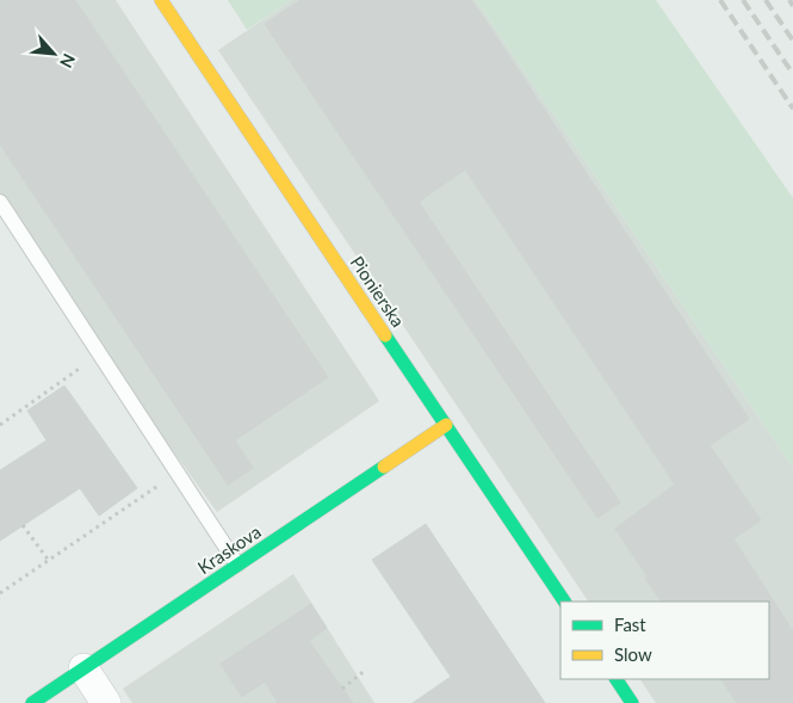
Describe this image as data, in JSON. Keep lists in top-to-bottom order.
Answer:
{
  "streets": {
    "street": ["Pionierska", "Kraskova"]
  },
  "crossings": [
    ["Pionierska", "Kraskova"]
  ],
  "legend": ["Fast", "Slow"],
  "north": "bottom right"
}
